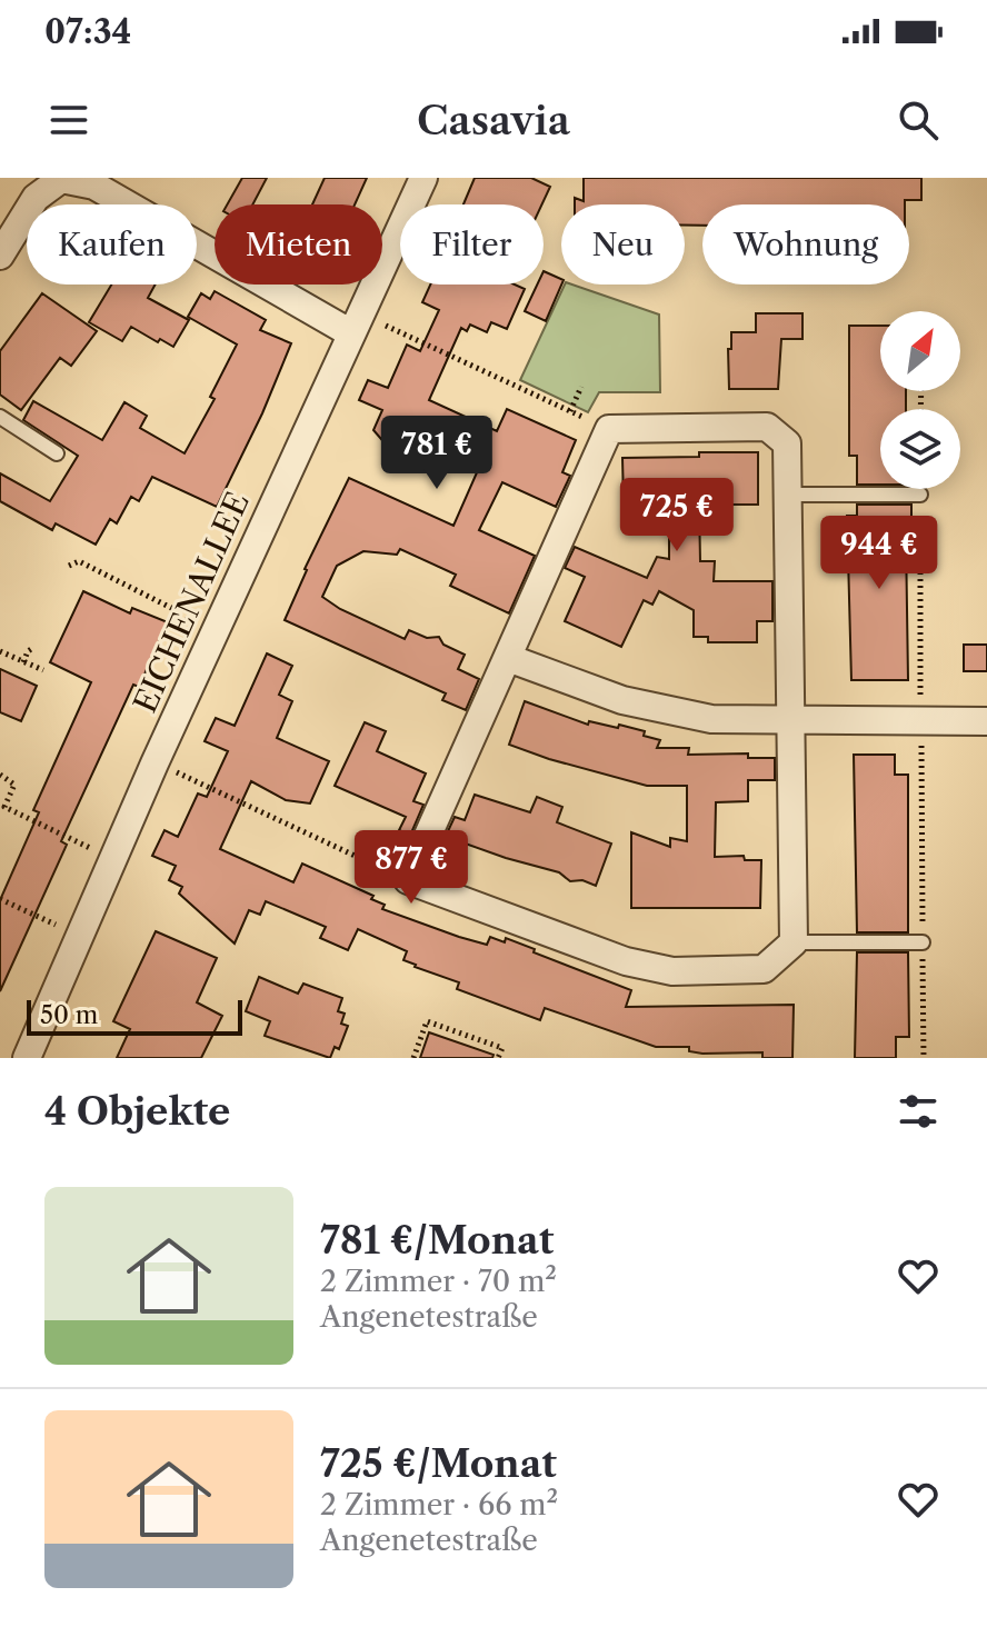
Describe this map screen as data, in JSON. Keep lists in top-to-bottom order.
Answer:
{
  "streets": {
    "street": ["EICHENALLEE"]
  },
  "scale_bar": "50 m",
  "north": "top right",
  "page": {
    "status": "07:34",
    "header": "Casavia",
    "chip": [
      "Kaufen",
      "Mieten",
      "Filter",
      "Neu",
      "Wohnung"
    ],
    "price": [
      "781 €",
      "725 €",
      "944 €",
      "877 €"
    ],
    "scale": "50 m",
    "heading": "4 Objekte",
    "list": [
      {
        "name": "781 €/Monat",
        "note": "2 Zimmer · 70 m² · Angenetestraße"
      },
      {
        "name": "725 €/Monat",
        "note": "2 Zimmer · 66 m² · Angenetestraße"
      }
    ]
  }
}
